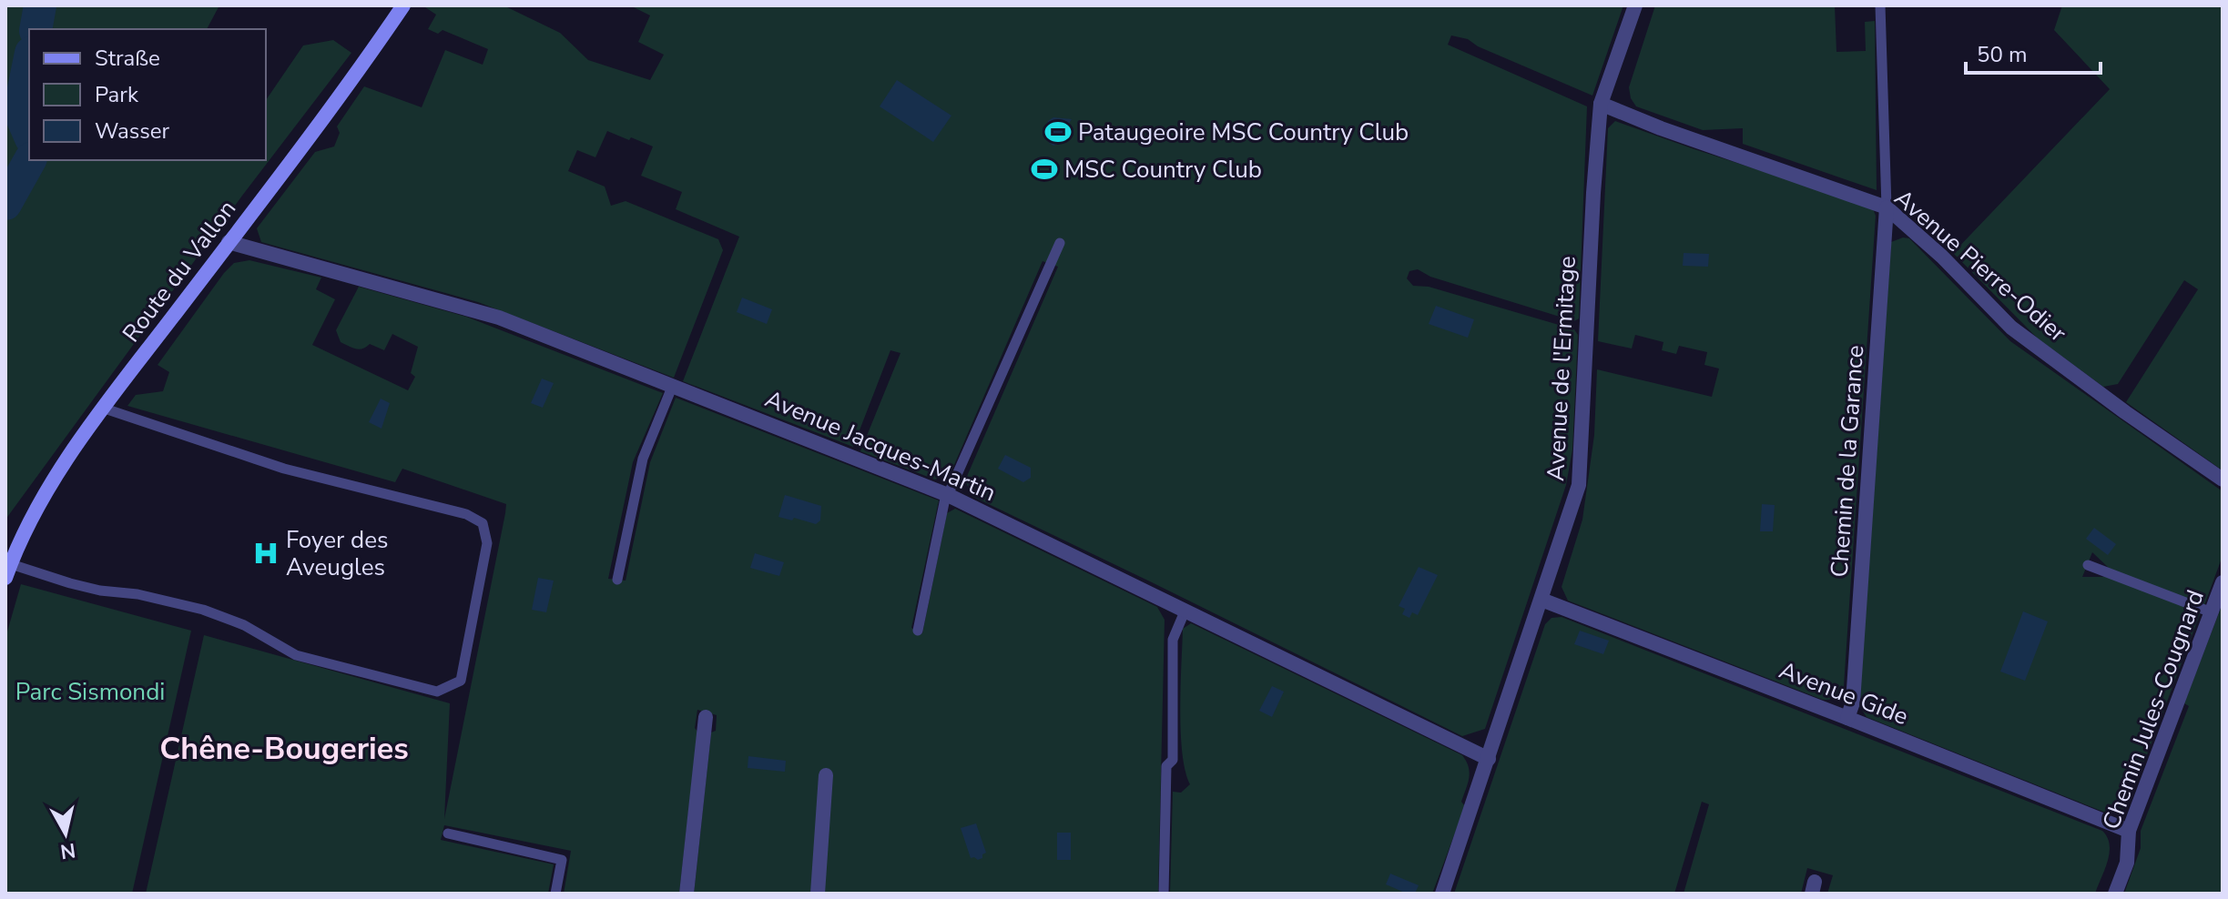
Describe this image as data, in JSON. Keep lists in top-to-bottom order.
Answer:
{
  "streets": {
    "main road": ["Route du Vallon"],
    "street": [
      "Avenue Pierre-Odier",
      "Avenue de l'Ermitage",
      "Avenue Jacques-Martin",
      "Chemin de la Garance",
      "Avenue Gide",
      "Chemin Jules-Cougnard"
    ]
  },
  "crossings": [
    ["Avenue Pierre-Odier", "Avenue de l'Ermitage"],
    ["Avenue Pierre-Odier", "Chemin de la Garance"],
    ["Route du Vallon", "Avenue Jacques-Martin"],
    ["Avenue de l'Ermitage", "Avenue Jacques-Martin"],
    ["Avenue de l'Ermitage", "Avenue Gide"],
    ["Chemin de la Garance", "Avenue Gide"],
    ["Avenue Gide", "Chemin Jules-Cougnard"]
  ],
  "districts": ["Chêne-Bougeries"],
  "parks": ["Parc Sismondi"],
  "places": {
    "sports": ["Pataugeoire MSC Country Club", "MSC Country Club"],
    "hospital": ["Foyer des Aveugles"]
  },
  "legend": ["Straße", "Park", "Wasser"],
  "scale_bar": "50 m",
  "north": "bottom"
}
